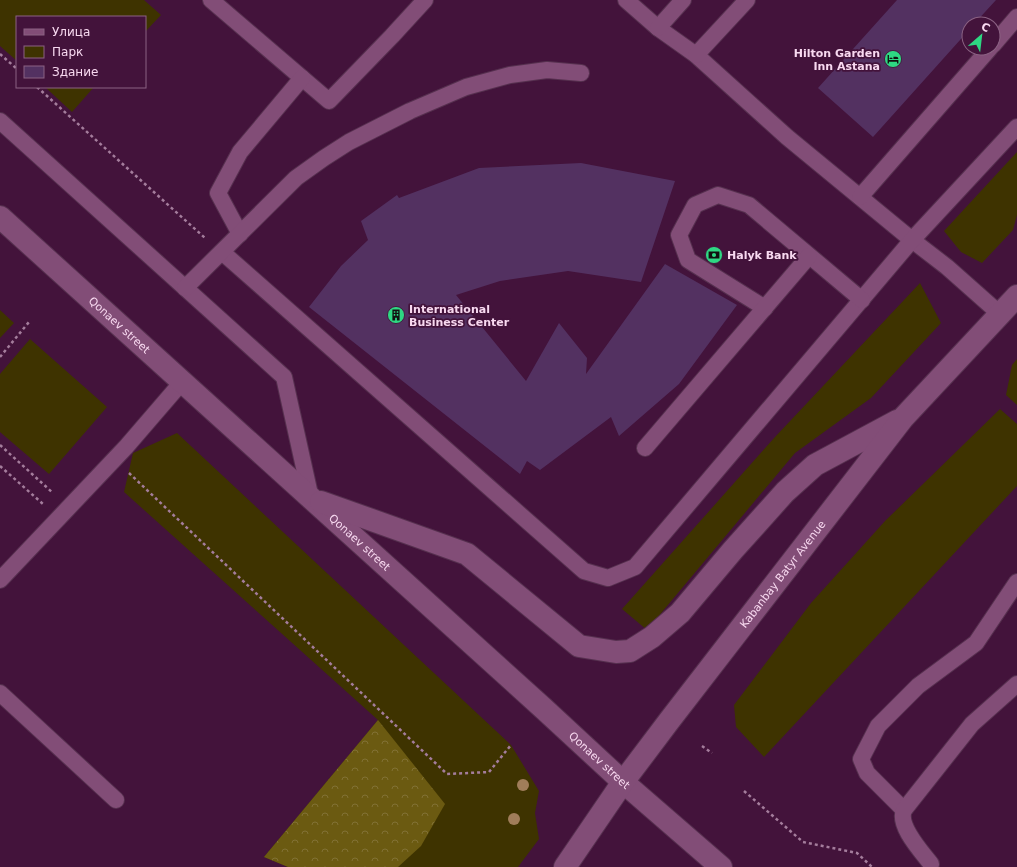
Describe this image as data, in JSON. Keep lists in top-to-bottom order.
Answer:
{
  "streets": {
    "main road": ["Qonaev street", "Kabanbay Batyr Avenue"]
  },
  "crossings": [
    ["Qonaev street", "Kabanbay Batyr Avenue"]
  ],
  "places": {
    "hotel": ["Hilton Garden Inn Astana"],
    "bank": ["Halyk Bank"],
    "building": ["International Business Center"]
  },
  "legend": ["Улица", "Парк", "Здание"],
  "north": "top right"
}
